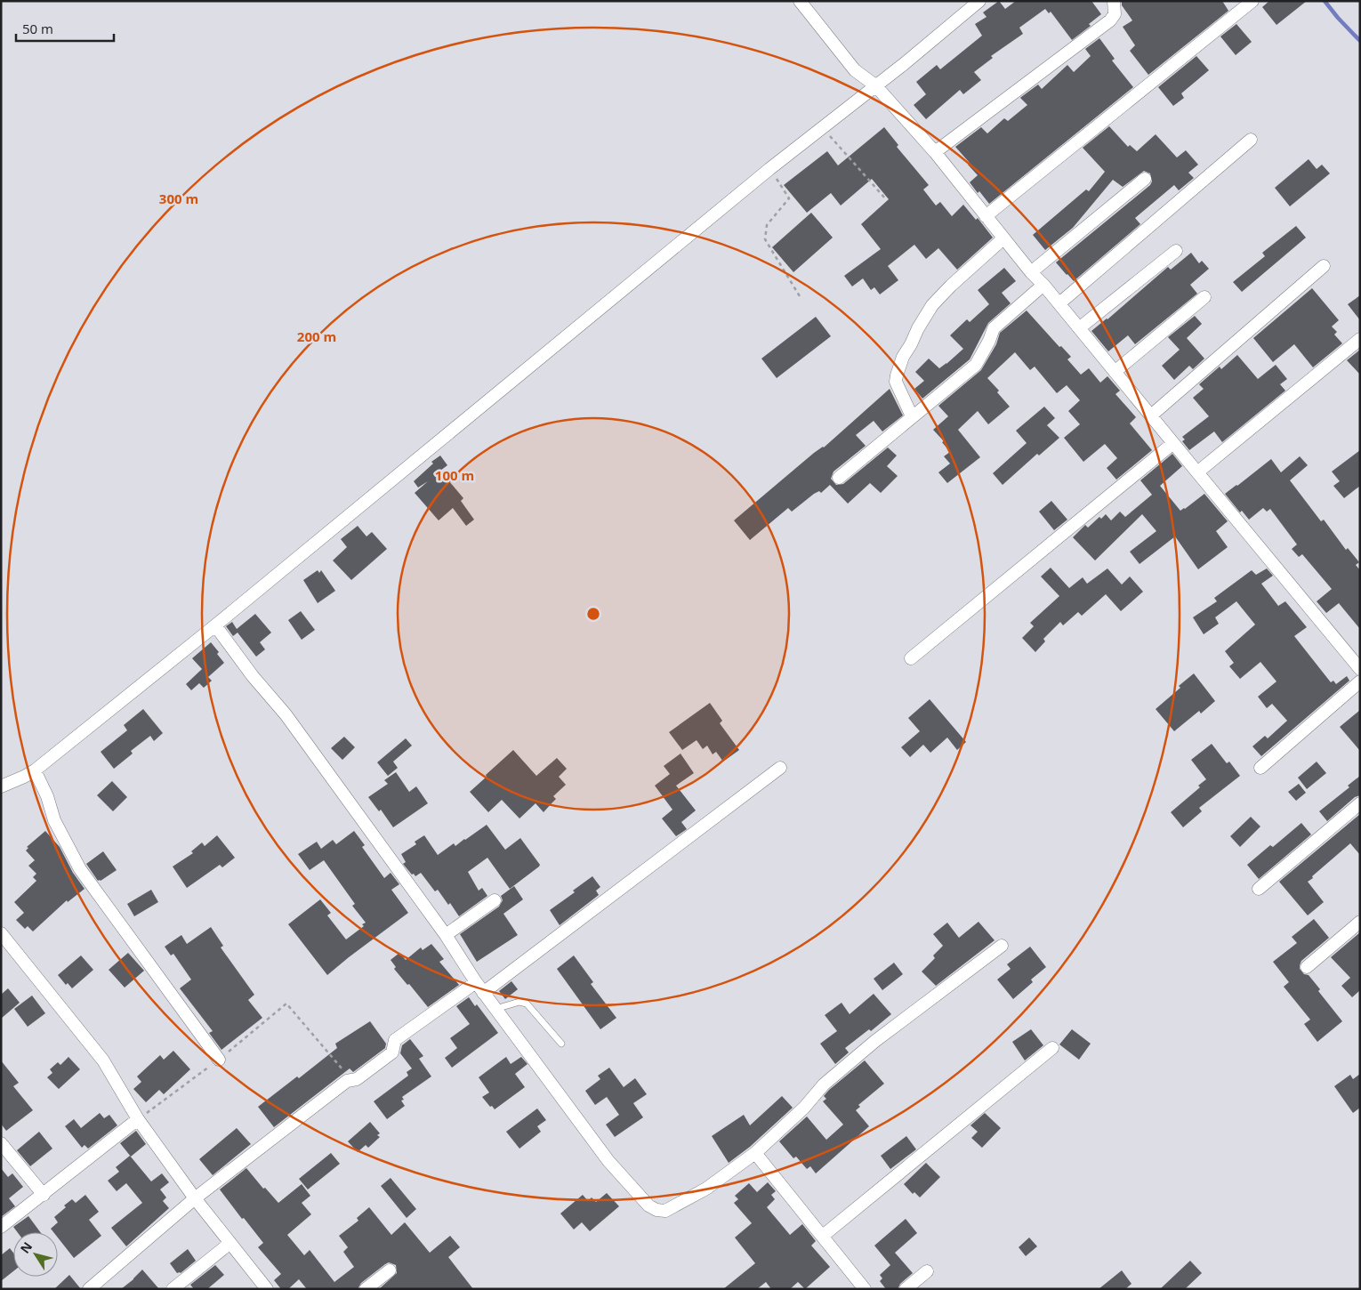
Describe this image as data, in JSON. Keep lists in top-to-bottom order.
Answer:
{
  "scale_bar": "50 m",
  "north": "top left",
  "rings": ["300 m", "200 m", "100 m"]
}
